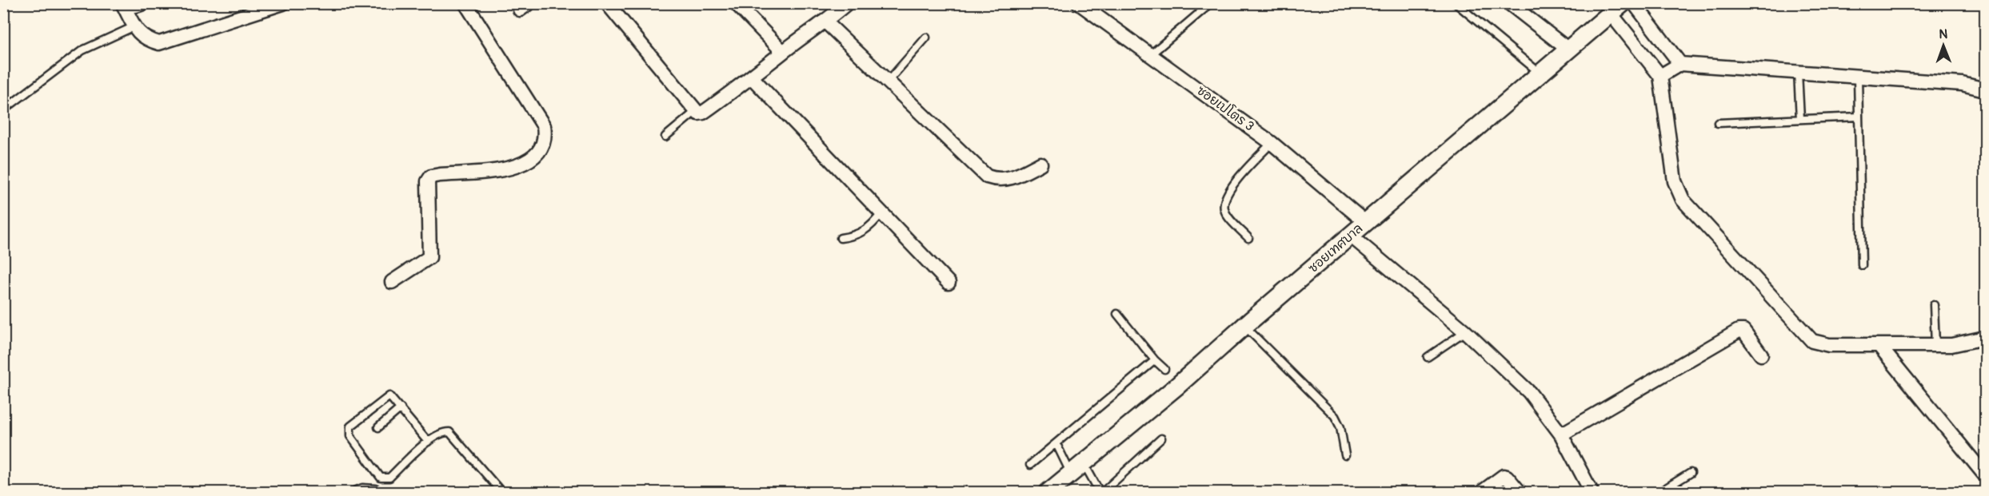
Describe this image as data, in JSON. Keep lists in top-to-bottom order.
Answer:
{
  "streets": {
    "street": ["ซอยเปโตร 3", "ซอยเทศบาล"]
  },
  "crossings": [
    ["ซอยเปโตร 3", "ซอยเทศบาล"]
  ],
  "north": "top"
}
